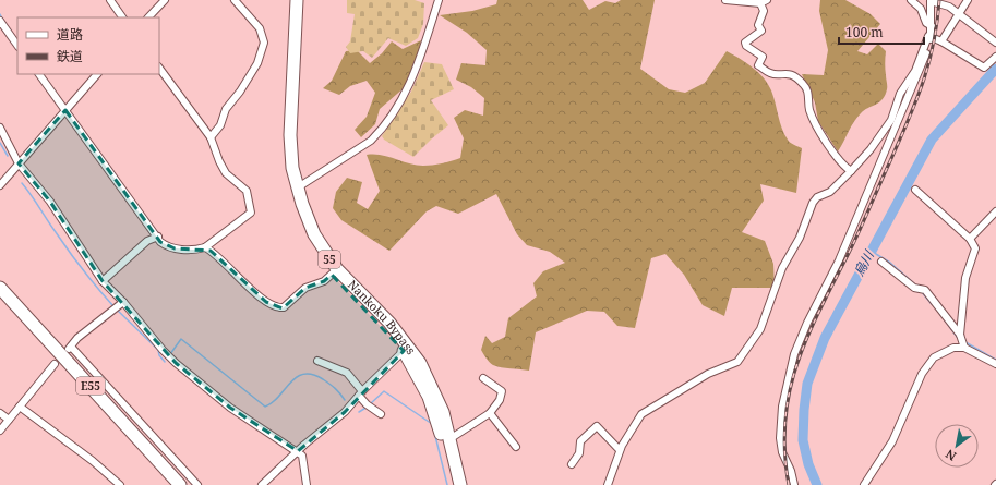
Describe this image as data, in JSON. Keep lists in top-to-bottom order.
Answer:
{
  "streets": {
    "highway": ["55", "Nankoku Bypass", "E55"]
  },
  "water": ["烏川"],
  "legend": ["道路", "鉄道"],
  "scale_bar": "100 m",
  "north": "bottom left"
}
